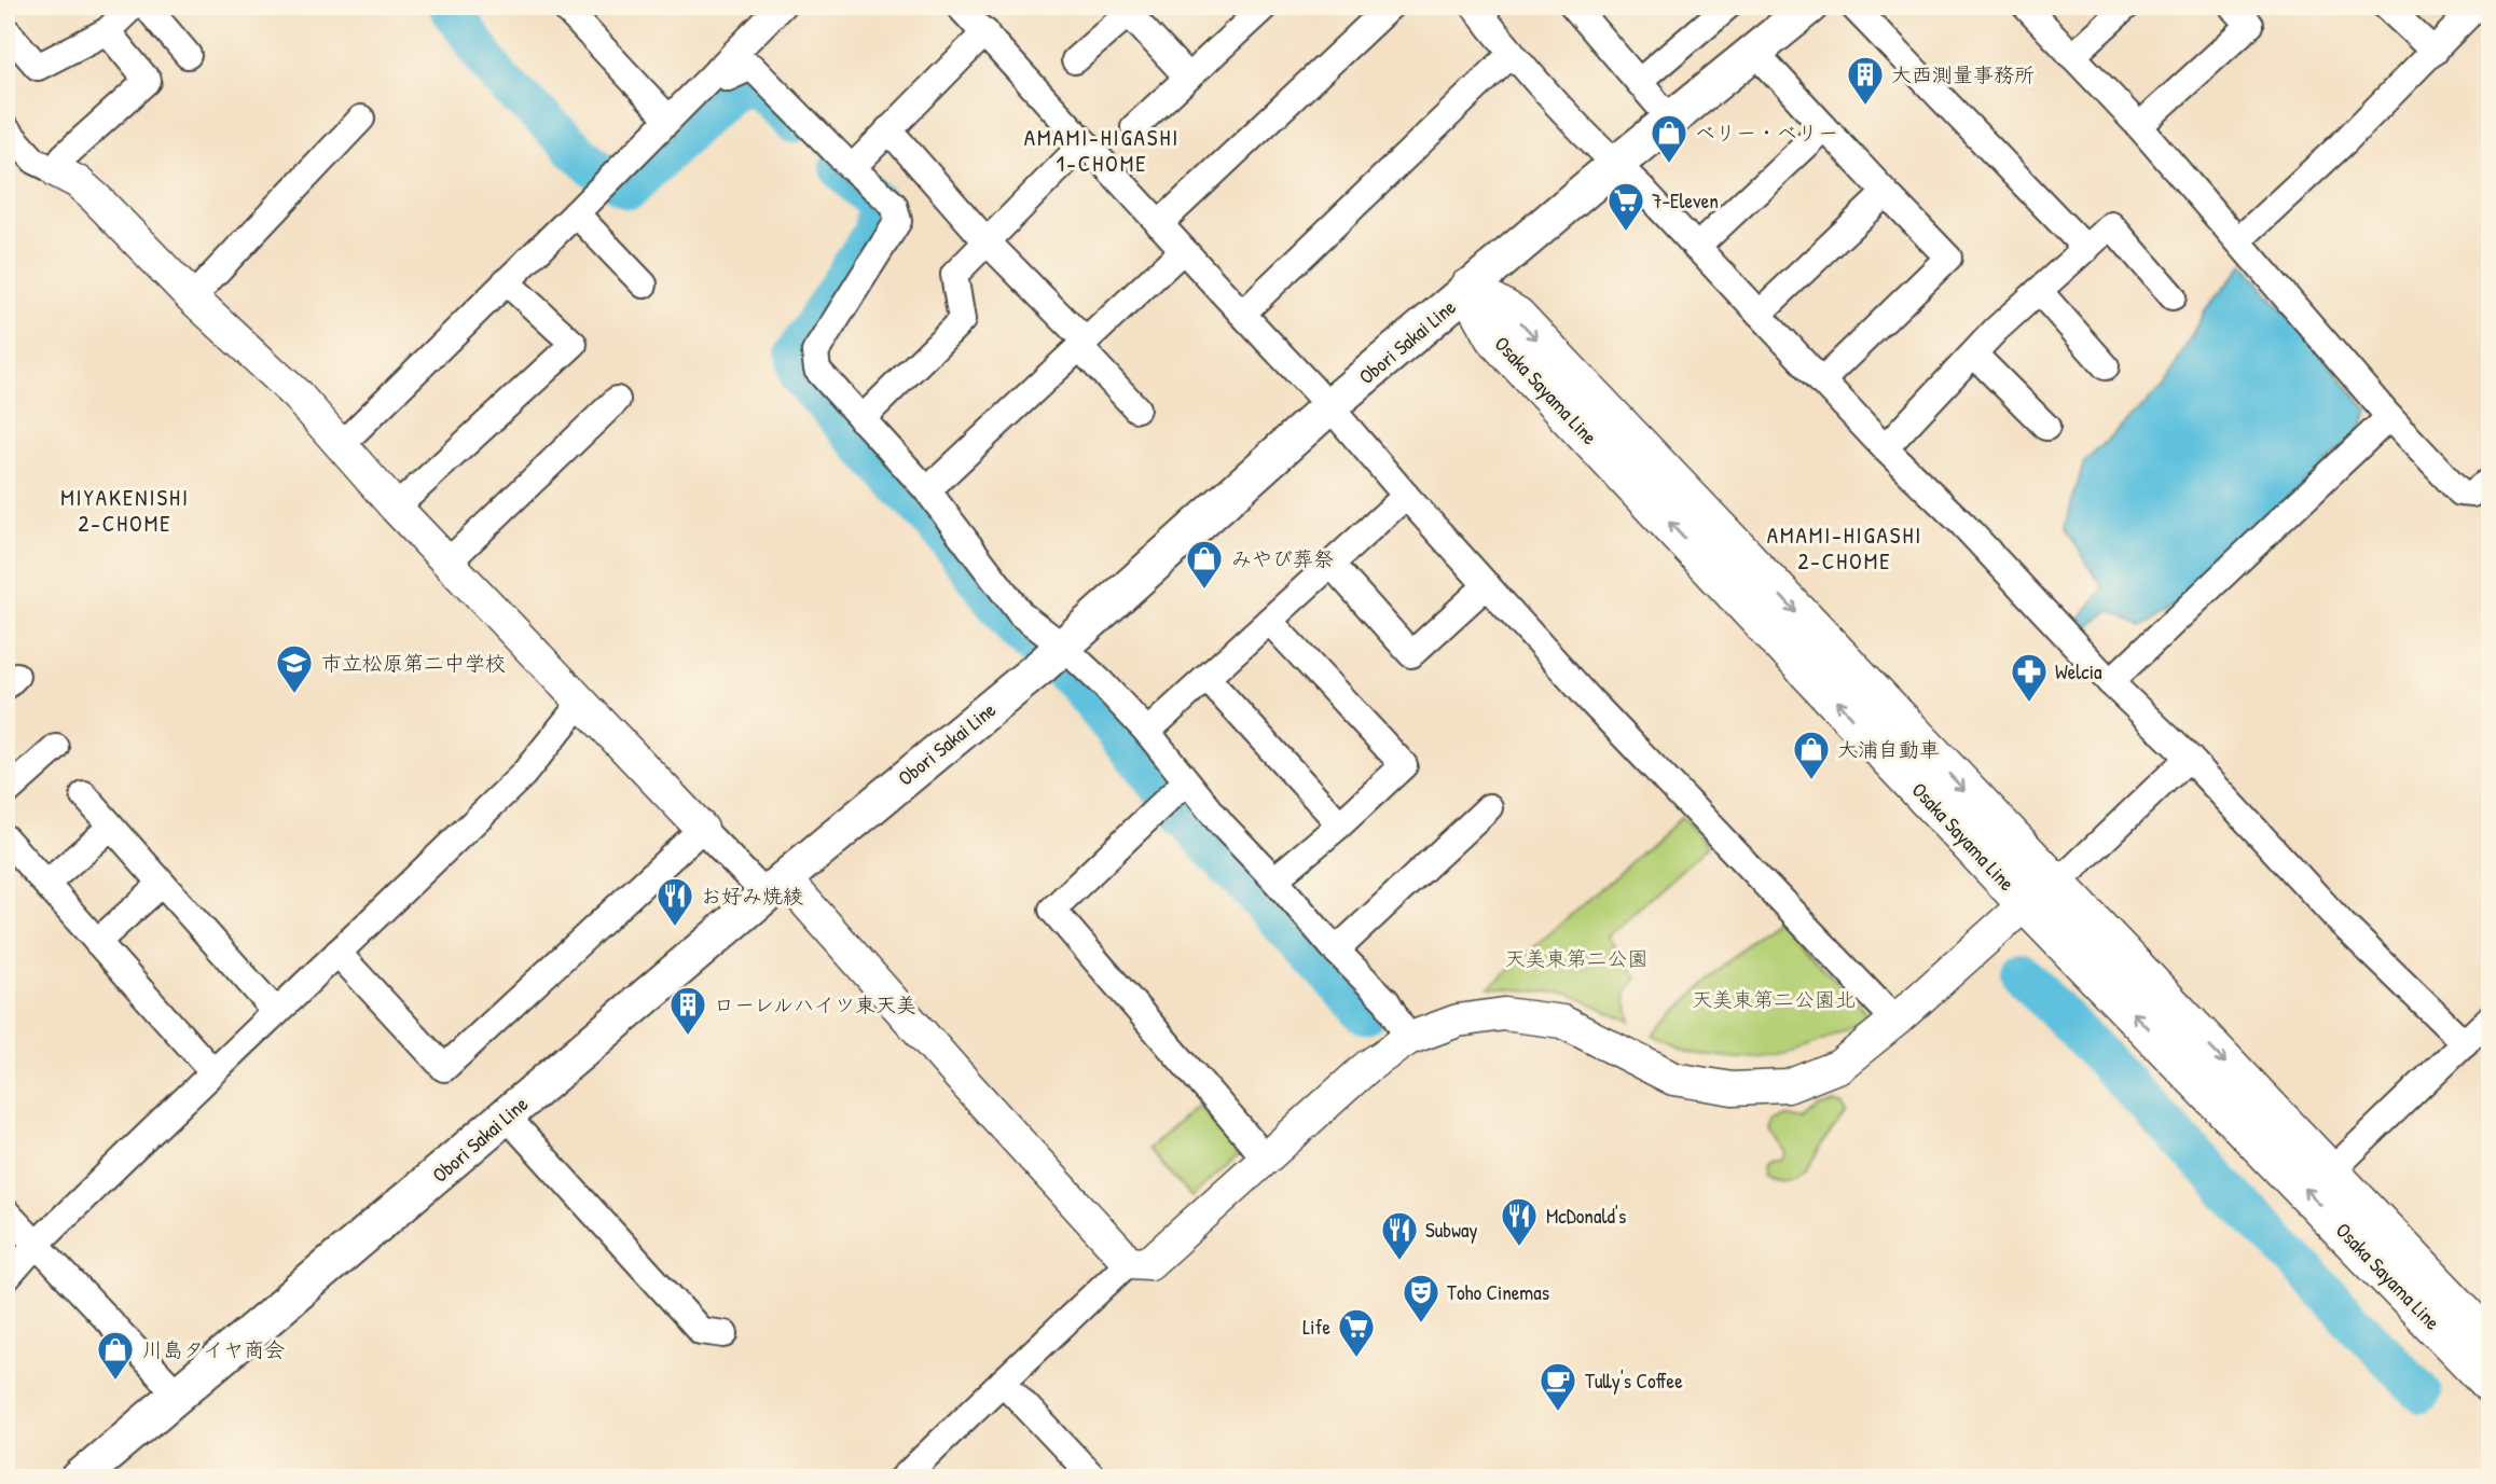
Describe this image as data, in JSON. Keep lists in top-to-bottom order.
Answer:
{
  "streets": {
    "main road": ["Obori Sakai Line", "Osaka Sayama Line"]
  },
  "crossings": [
    ["Obori Sakai Line", "Osaka Sayama Line"]
  ],
  "districts": ["AMAMI-HIGASHI 1-CHOME", "MIYAKENISHI 2-CHOME", "AMAMI-HIGASHI 2-CHOME"],
  "parks": ["天美東第二公園", "天美東第二公園北"],
  "places": {
    "building": ["大西測量事務所", "ローレルハイツ東天美"],
    "shop": [
      "ベリー・ベリー",
      "みやび葬祭",
      "大浦自動車",
      "川島タイヤ商会"
    ],
    "supermarket": ["7-Eleven", "Life"],
    "school or university": ["市立松原第二中学校"],
    "pharmacy": ["Welcia"],
    "restaurant": ["お好み焼綾", "McDonald's", "Subway"],
    "theatre": ["Toho Cinemas"],
    "cafe": ["Tully's Coffee"]
  }
}
